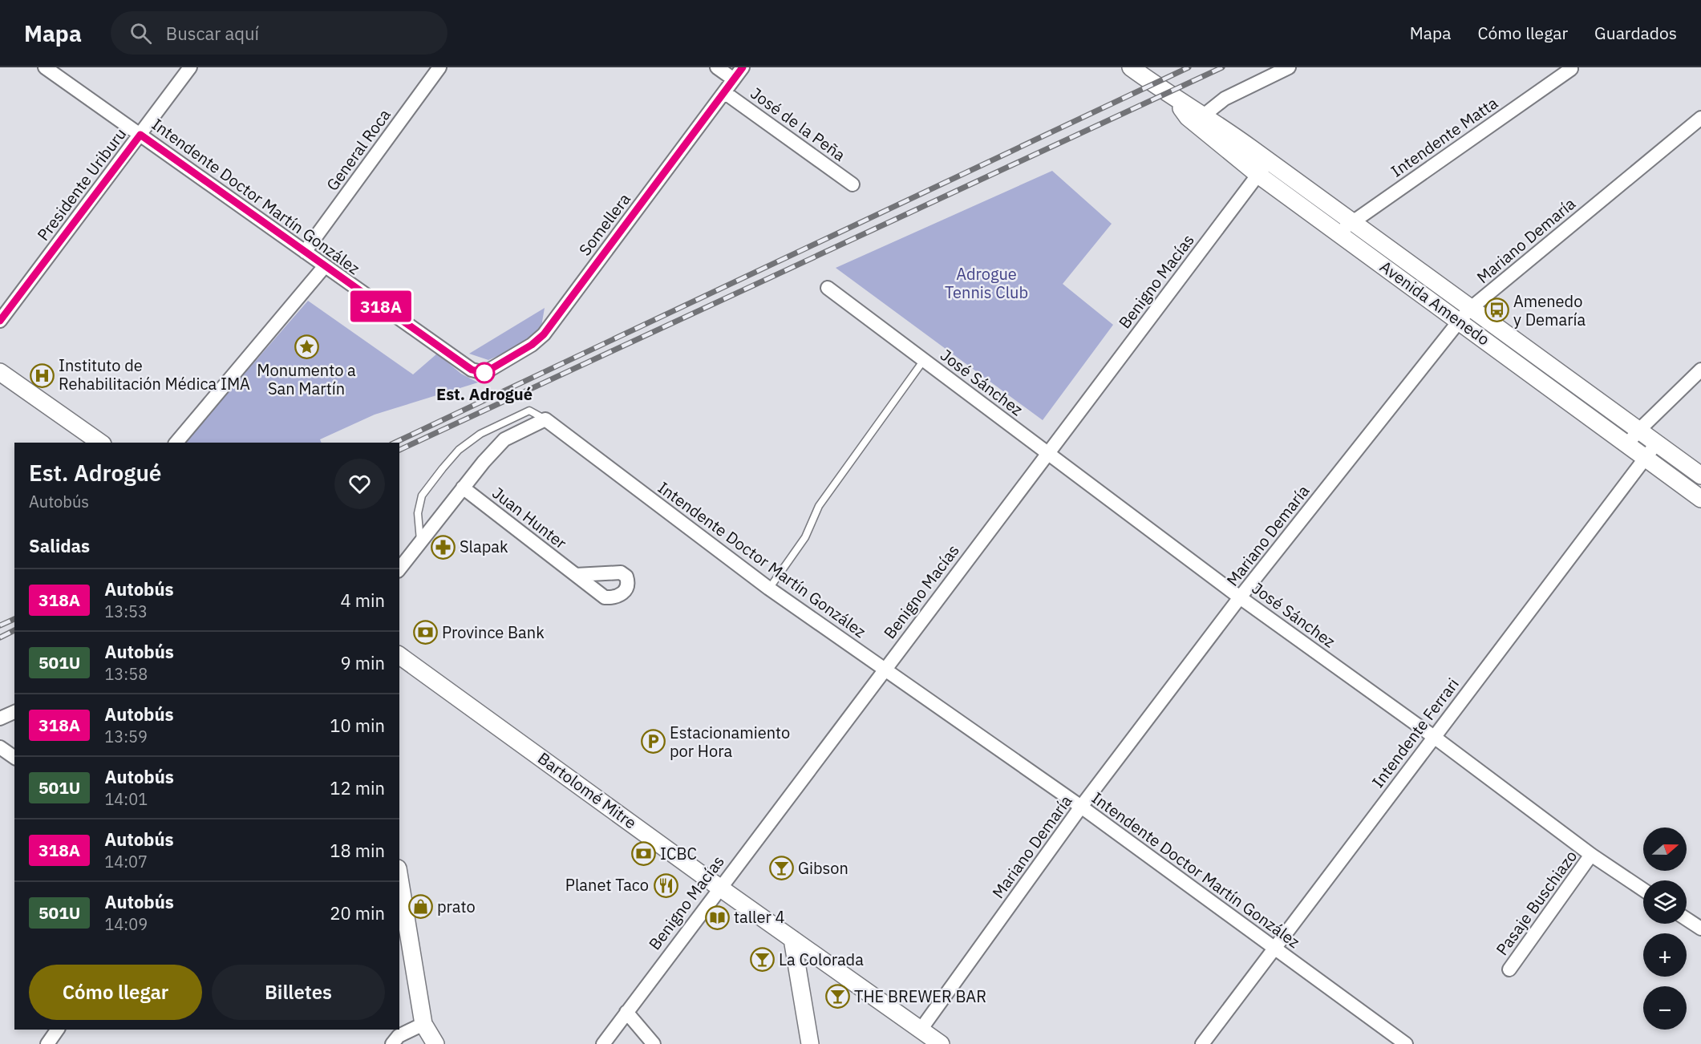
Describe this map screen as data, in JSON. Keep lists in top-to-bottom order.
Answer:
{
  "streets": {
    "street": [
      "José de la Peña",
      "Intendente Matta",
      "General Roca",
      "Presidente Uriburu",
      "Intendente Doctor Martín González",
      "Somellera",
      "Mariano Demaría",
      "Benigno Macías",
      "Avenida Amenedo",
      "José Sánchez",
      "Juan Hunter",
      "Intendente Ferrari",
      "Bartolomé Mitre",
      "Pasaje Buschiazo"
    ]
  },
  "crossings": [
    ["José de la Peña", "Somellera"],
    ["Intendente Matta", "Avenida Amenedo"],
    ["General Roca", "Intendente Doctor Martín González"],
    ["Presidente Uriburu", "Intendente Doctor Martín González"],
    ["Intendente Doctor Martín González", "Somellera"],
    ["Intendente Doctor Martín González", "Mariano Demaría"],
    ["Intendente Doctor Martín González", "Benigno Macías"],
    ["Intendente Doctor Martín González", "Intendente Ferrari"],
    ["Mariano Demaría", "Avenida Amenedo"],
    ["Mariano Demaría", "José Sánchez"],
    ["Mariano Demaría", "Bartolomé Mitre"],
    ["Benigno Macías", "Avenida Amenedo"],
    ["Benigno Macías", "José Sánchez"],
    ["Benigno Macías", "Bartolomé Mitre"],
    ["Avenida Amenedo", "Intendente Ferrari"],
    ["José Sánchez", "Intendente Ferrari"],
    ["José Sánchez", "Pasaje Buschiazo"]
  ],
  "parks": ["Adrogue Tennis Club"],
  "places": {
    "bus stop": ["Amenedo y Demaría"],
    "place": ["Monumento a San Martín"],
    "other": ["Est. Adrogué"],
    "hospital": ["Instituto de Rehabilitación Médica IMA"],
    "pharmacy": ["Slapak"],
    "bank": ["Province Bank", "ICBC"],
    "parking": ["Estacionamiento por Hora"],
    "bar": ["Gibson", "La Colorada", "THE BREWER BAR"],
    "restaurant": ["Planet Taco"],
    "shop": ["prato"],
    "library": ["taller 4"]
  },
  "lines": ["bus line 318A"],
  "north": "right",
  "page": {
    "header": "Mapa",
    "search": "Buscar aquí",
    "nav": ["Mapa", "Cómo llegar", "Guardados"],
    "on_map": "318A",
    "heading": [
      ["Est. Adrogué", "Autobús"],
      "Salidas"
    ],
    "list": [
      {
        "mark": "318A",
        "name": "Autobús",
        "note": "13:53",
        "value": "4 min"
      },
      {
        "mark": "501U",
        "name": "Autobús",
        "note": "13:58",
        "value": "9 min"
      },
      {
        "mark": "318A",
        "name": "Autobús",
        "note": "13:59",
        "value": "10 min"
      },
      {
        "mark": "501U",
        "name": "Autobús",
        "note": "14:01",
        "value": "12 min"
      },
      {
        "mark": "318A",
        "name": "Autobús",
        "note": "14:07",
        "value": "18 min"
      },
      {
        "mark": "501U",
        "name": "Autobús",
        "note": "14:09",
        "value": "20 min"
      }
    ],
    "map_buttons": ["+", "−"],
    "buttons": ["Cómo llegar", "Billetes"]
  }
}
